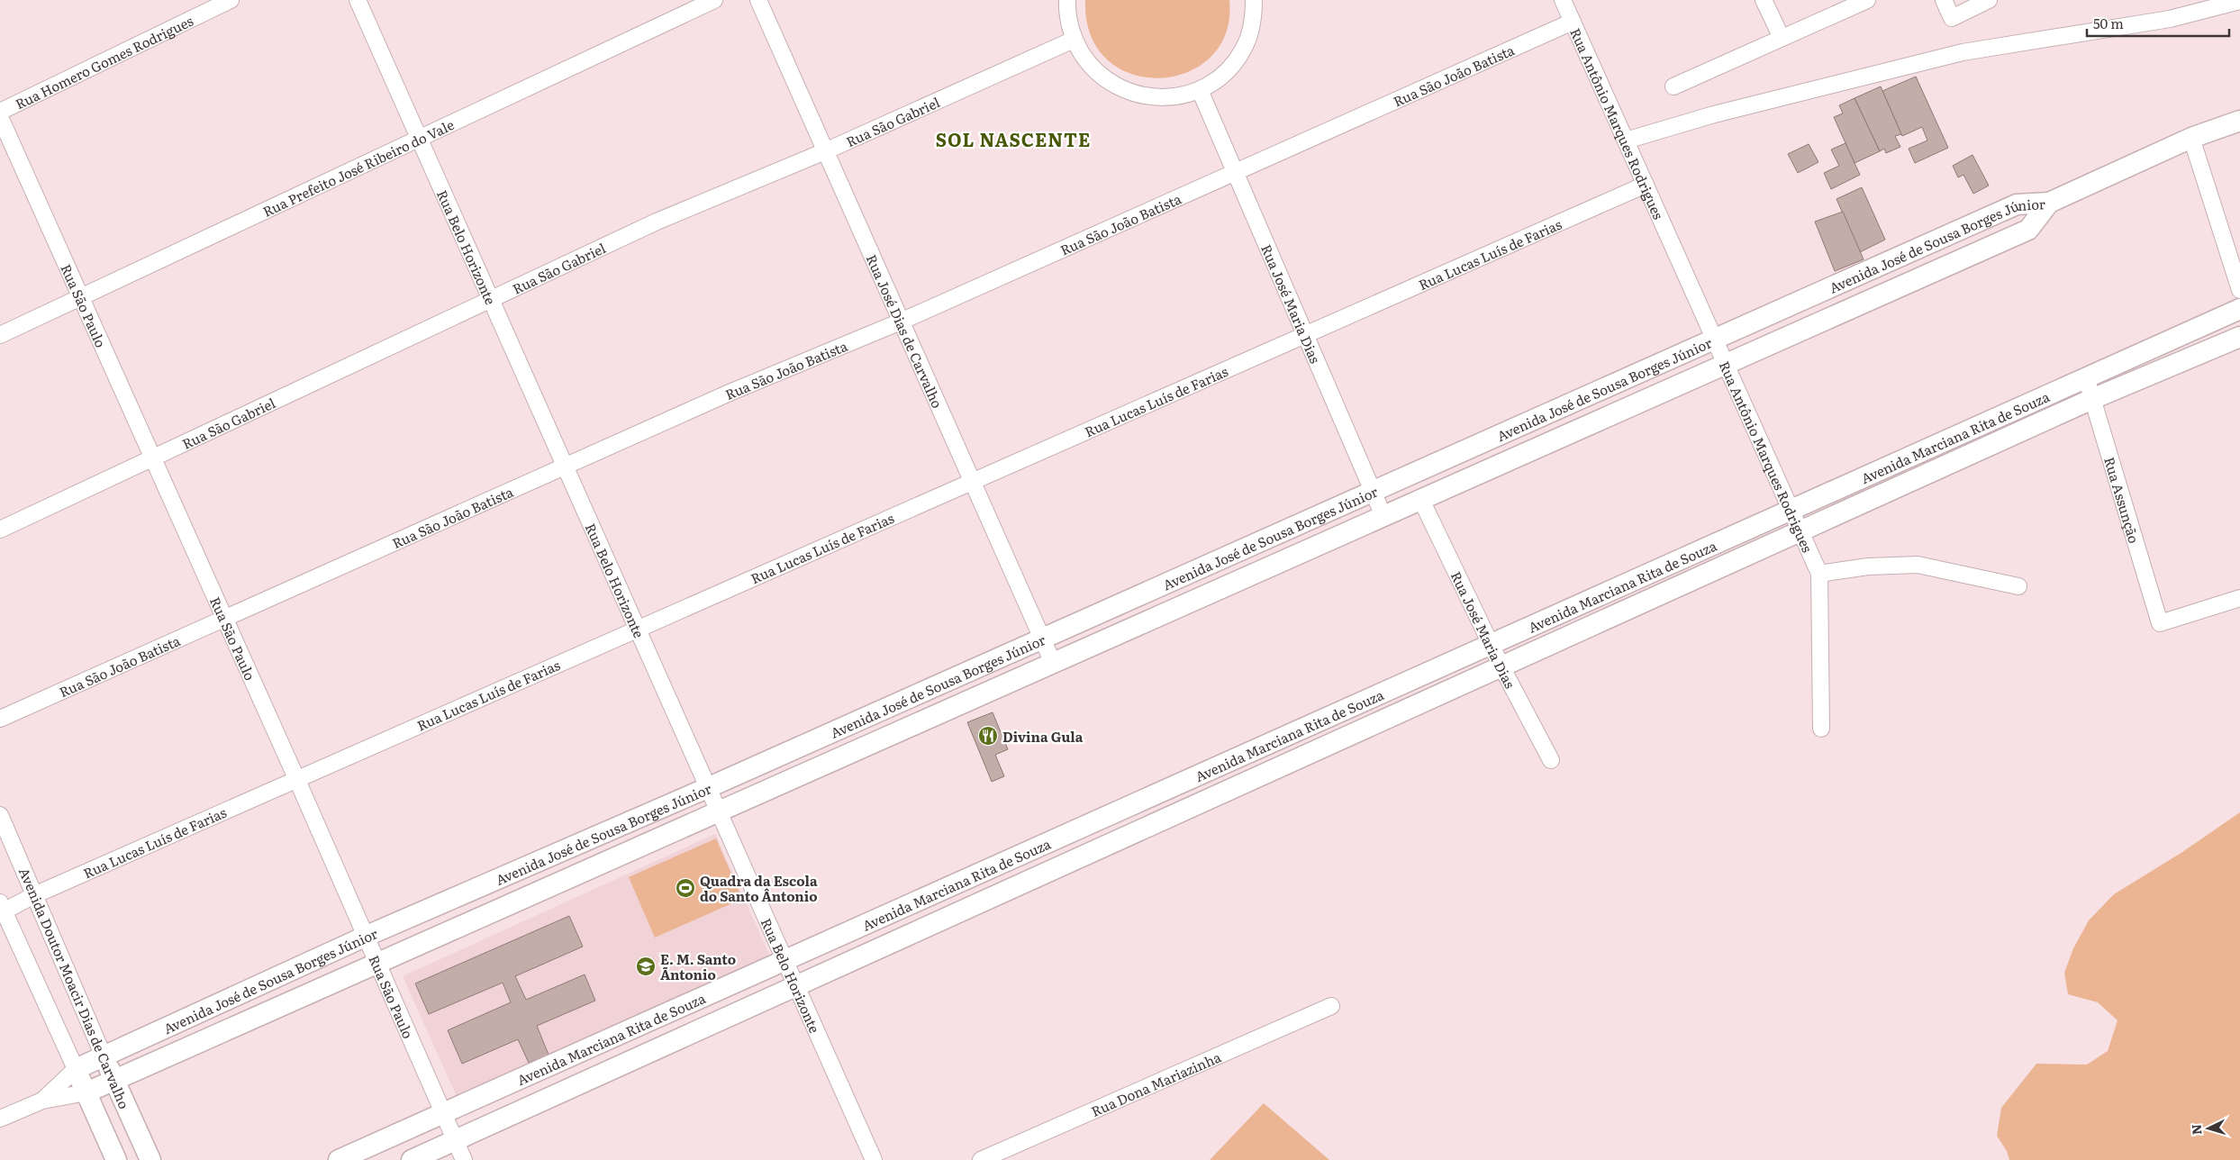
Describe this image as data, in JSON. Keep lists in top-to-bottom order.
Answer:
{
  "streets": {
    "street": [
      "Rua Homero Gomes Rodrigues",
      "Rua São João Batista",
      "Rua São Gabriel",
      "Rua Antônio Marques Rodrigues",
      "Rua Prefeito José Ribeiro do Vale",
      "Rua Belo Horizonte",
      "Avenida José de Sousa Borges Júnior",
      "Rua Lucas Luís de Farias",
      "Rua José Maria Dias",
      "Rua São Paulo",
      "Rua José Dias de Carvalho",
      "Avenida Marciana Rita de Souza",
      "Rua Assunção",
      "Avenida Doutor Moacir Dias de Carvalho",
      "Rua Dona Mariazinha"
    ]
  },
  "crossings": [
    ["Rua São João Batista", "Rua Antônio Marques Rodrigues"],
    ["Rua São João Batista", "Rua Belo Horizonte"],
    ["Rua São João Batista", "Rua José Maria Dias"],
    ["Rua São João Batista", "Rua São Paulo"],
    ["Rua São João Batista", "Rua José Dias de Carvalho"],
    ["Rua São Gabriel", "Rua Belo Horizonte"],
    ["Rua São Gabriel", "Rua São Paulo"],
    ["Rua São Gabriel", "Rua José Dias de Carvalho"],
    ["Rua Antônio Marques Rodrigues", "Avenida José de Sousa Borges Júnior"],
    ["Rua Antônio Marques Rodrigues", "Rua Lucas Luís de Farias"],
    ["Rua Antônio Marques Rodrigues", "Avenida Marciana Rita de Souza"],
    ["Rua Prefeito José Ribeiro do Vale", "Rua Belo Horizonte"],
    ["Rua Prefeito José Ribeiro do Vale", "Rua São Paulo"],
    ["Rua Belo Horizonte", "Avenida José de Sousa Borges Júnior"],
    ["Rua Belo Horizonte", "Rua Lucas Luís de Farias"],
    ["Rua Belo Horizonte", "Avenida Marciana Rita de Souza"],
    ["Avenida José de Sousa Borges Júnior", "Rua José Maria Dias"],
    ["Avenida José de Sousa Borges Júnior", "Rua São Paulo"],
    ["Avenida José de Sousa Borges Júnior", "Rua José Dias de Carvalho"],
    ["Avenida José de Sousa Borges Júnior", "Avenida Doutor Moacir Dias de Carvalho"],
    ["Rua Lucas Luís de Farias", "Rua José Maria Dias"],
    ["Rua Lucas Luís de Farias", "Rua São Paulo"],
    ["Rua Lucas Luís de Farias", "Rua José Dias de Carvalho"],
    ["Rua Lucas Luís de Farias", "Avenida Doutor Moacir Dias de Carvalho"],
    ["Rua José Maria Dias", "Avenida Marciana Rita de Souza"],
    ["Rua São Paulo", "Avenida Marciana Rita de Souza"],
    ["Avenida Marciana Rita de Souza", "Rua Assunção"]
  ],
  "districts": ["SOL NASCENTE"],
  "places": {
    "restaurant": ["Divina Gula"],
    "sports": ["Quadra da Escola do Santo Ântonio"],
    "school or university": ["E. M. Santo Ãntonio"]
  },
  "scale_bar": "50 m",
  "north": "left"
}
